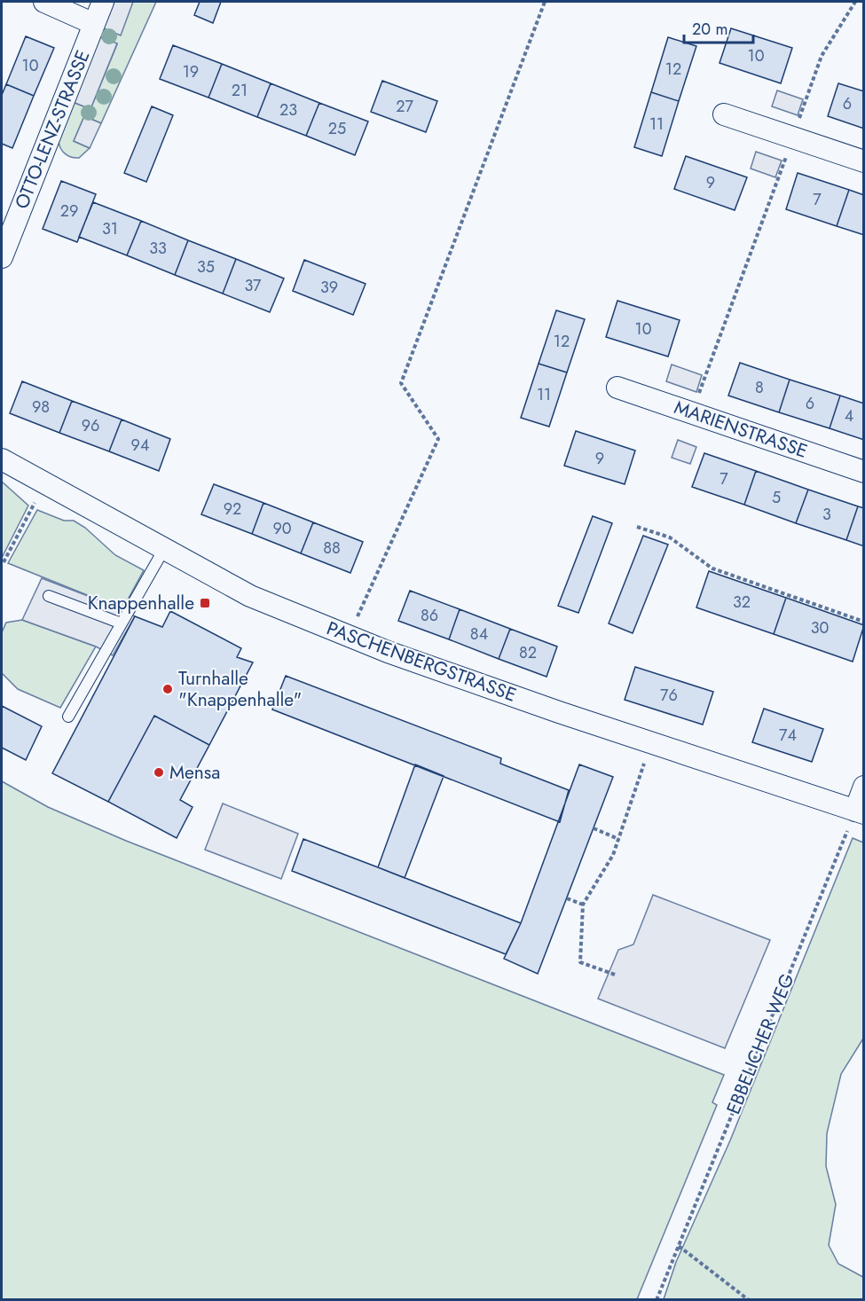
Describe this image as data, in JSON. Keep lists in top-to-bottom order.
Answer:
{
  "streets": {
    "street": ["OTTO-LENZ-STRASSE", "MARIENSTRASSE", "PASCHENBERGSTRASSE"],
    "path": ["EBBELICHER WEG"]
  },
  "crossings": [
    ["PASCHENBERGSTRASSE", "EBBELICHER WEG"]
  ],
  "places": {
    "transit": ["Knappenhalle"],
    "other": ["Turnhalle \"Knappenhalle\"", "Mensa"]
  },
  "house_numbers": [
    "10",
    "10",
    "12",
    "19",
    "21",
    "6",
    "27",
    "23",
    "11",
    "25",
    "9",
    "7",
    "29",
    "31",
    "33",
    "35",
    "37",
    "39",
    "10",
    "12",
    "8",
    "11",
    "6",
    "98",
    "4",
    "96",
    "94",
    "9",
    "7",
    "5",
    "92",
    "3",
    "90",
    "88",
    "32",
    "86",
    "30",
    "84",
    "82",
    "76",
    "74"
  ],
  "scale_bar": "20 m"
}
